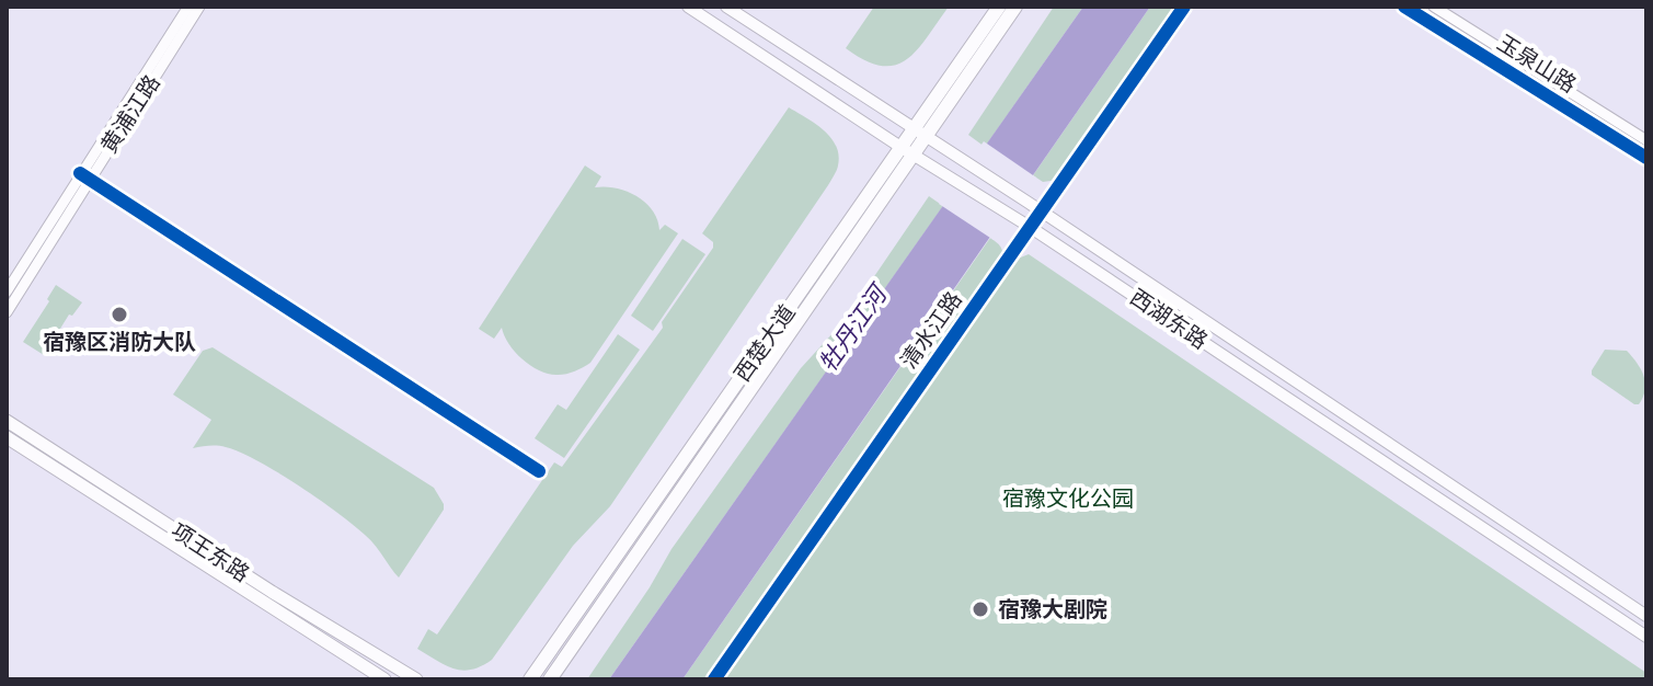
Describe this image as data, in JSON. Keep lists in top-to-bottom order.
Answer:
{
  "streets": {
    "highway": ["西楚大道"],
    "main road": ["西湖东路", "项王东路"],
    "street": ["玉泉山路", "黄浦江路", "清水江路"]
  },
  "crossings": [
    ["西湖东路", "清水江路"],
    ["西湖东路", "西楚大道"]
  ],
  "water": ["牡丹江河"],
  "parks": ["宿豫文化公园"],
  "places": ["宿豫区消防大队", "宿豫大剧院"]
}
